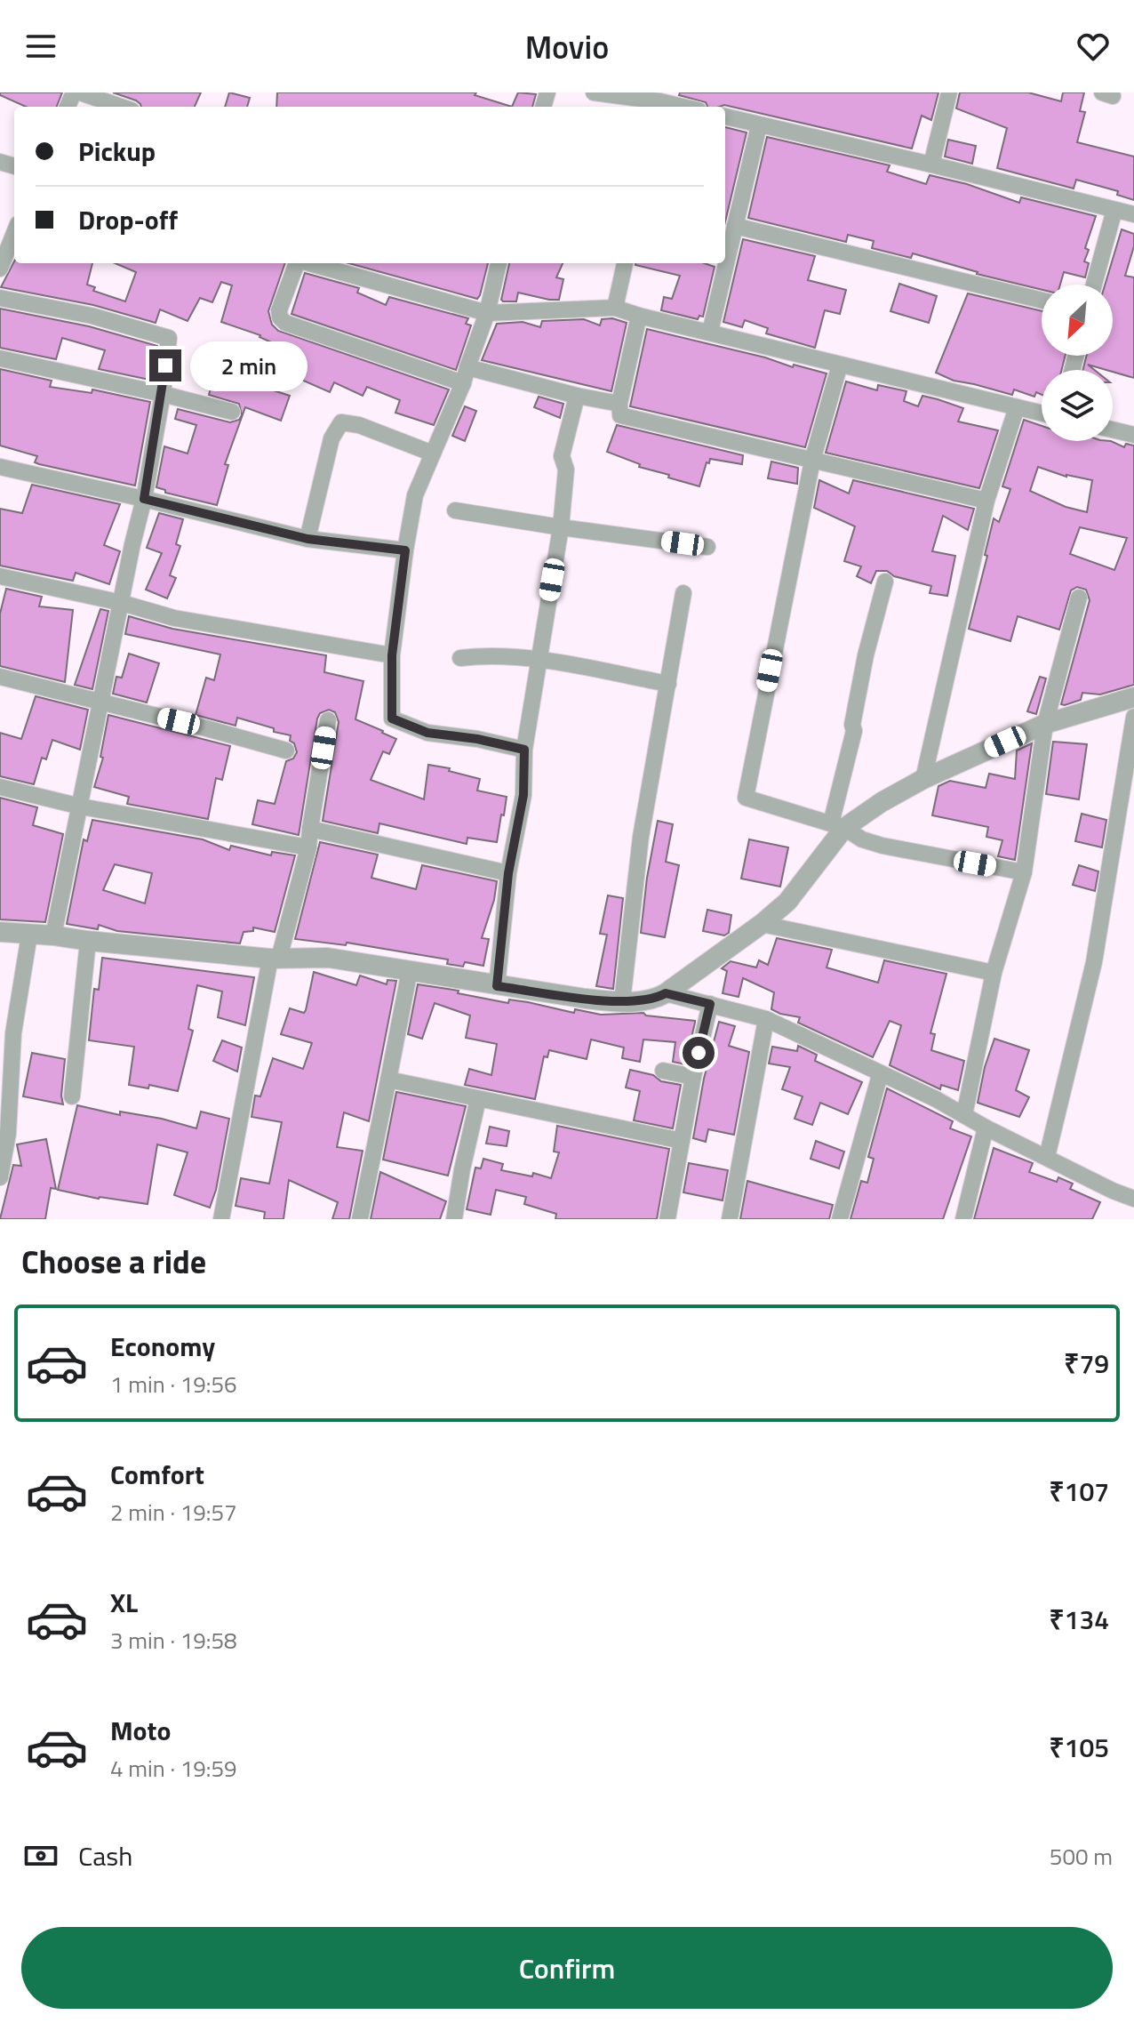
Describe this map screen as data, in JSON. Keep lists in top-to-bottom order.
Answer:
{
  "north": "bottom left",
  "page": {
    "header": "Movio",
    "banner": ["Pickup", "Drop-off"],
    "bubble": "2 min",
    "heading": "Choose a ride",
    "list": [
      {
        "name": "Economy",
        "note": "1 min · 19:56",
        "value": "₹79"
      },
      {
        "name": "Comfort",
        "note": "2 min · 19:57",
        "value": "₹107"
      },
      {
        "name": "XL",
        "note": "3 min · 19:58",
        "value": "₹134"
      },
      {
        "name": "Moto",
        "note": "4 min · 19:59",
        "value": "₹105"
      }
    ],
    "pay": ["Cash", "500 m"],
    "buttons": "Confirm"
  }
}
